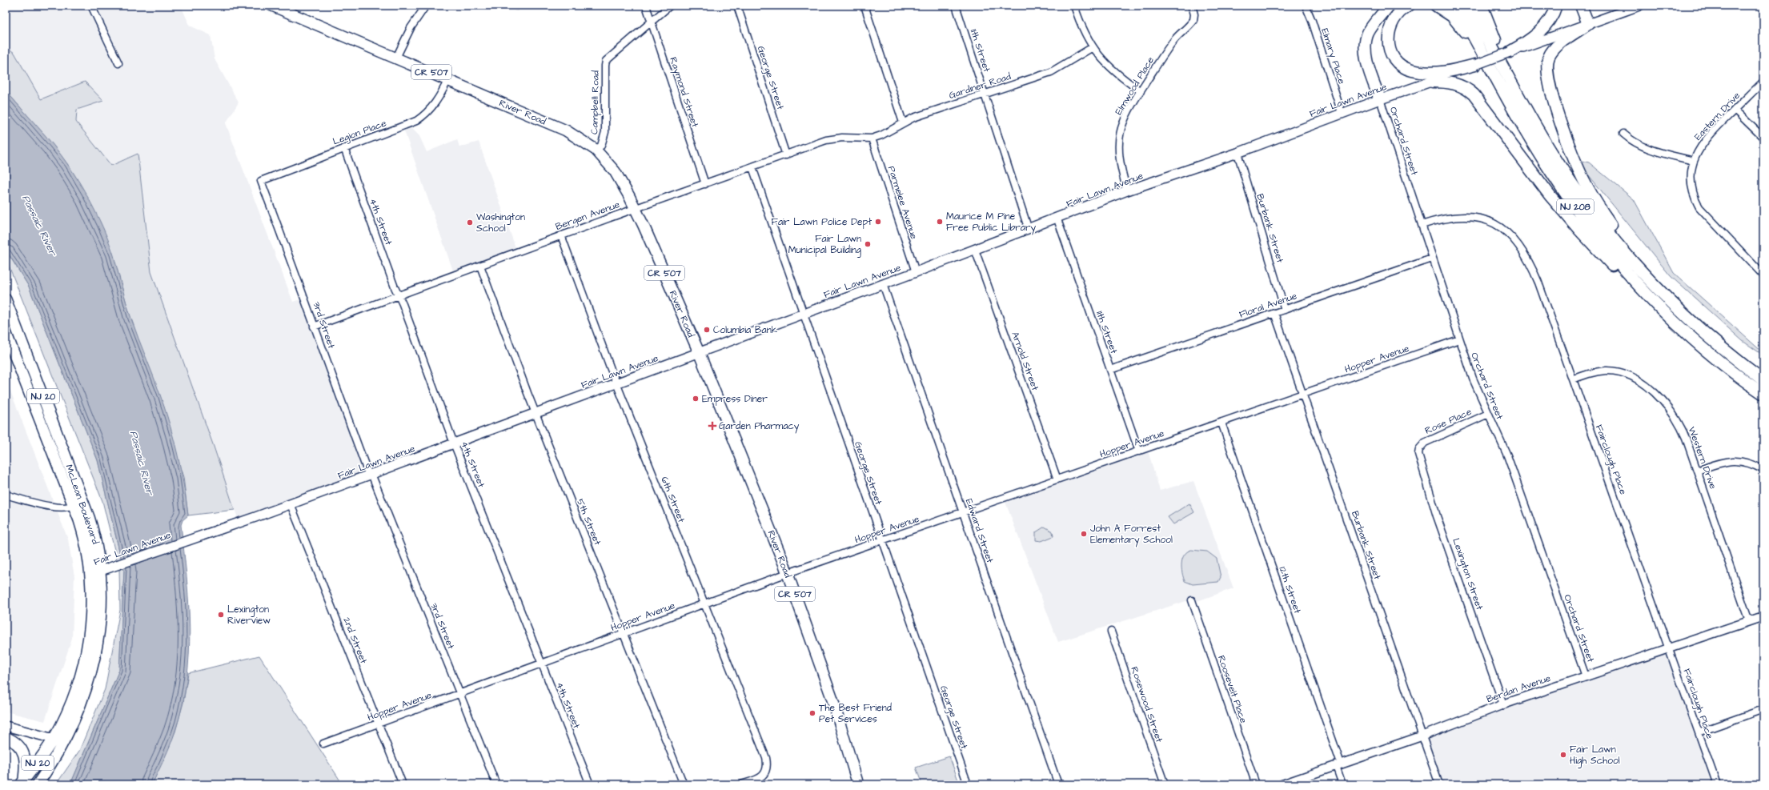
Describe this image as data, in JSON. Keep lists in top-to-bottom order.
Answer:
{
  "streets": {
    "highway": ["NJ 208"],
    "main road": [
      "CR 507",
      "Fair Lawn Avenue",
      "River Road",
      "NJ 20",
      "McLean Boulevard"
    ],
    "street": [
      "11th Street",
      "Elmary Place",
      "George Street",
      "Gardiner Road",
      "Elmwood Place",
      "Raymond Street",
      "Campbell Road",
      "Eastern Drive",
      "Legion Place",
      "Orchard Street",
      "Parmelee Avenue",
      "Bergen Avenue",
      "4th Street",
      "Burbank Street",
      "Floral Avenue",
      "3rd Street",
      "Hopper Avenue",
      "Arnold Street",
      "Rose Place",
      "Western Drive",
      "Fairclough Place",
      "6th Street",
      "5th Street",
      "Edward Street",
      "Lexington Street",
      "12th Street",
      "2nd Street",
      "Berdan Avenue",
      "Roosevelt Place",
      "Rosewood Street"
    ]
  },
  "crossings": [
    ["11th Street", "Gardiner Road"],
    ["11th Street", "Fair Lawn Avenue"],
    ["11th Street", "Floral Avenue"],
    ["11th Street", "Hopper Avenue"],
    ["Elmary Place", "Fair Lawn Avenue"],
    ["George Street", "Fair Lawn Avenue"],
    ["George Street", "Bergen Avenue"],
    ["George Street", "Hopper Avenue"],
    ["Gardiner Road", "Parmelee Avenue"],
    ["Gardiner Road", "Bergen Avenue"],
    ["Elmwood Place", "Fair Lawn Avenue"],
    ["Raymond Street", "Campbell Road"],
    ["Raymond Street", "Bergen Avenue"],
    ["Fair Lawn Avenue", "River Road"],
    ["Fair Lawn Avenue", "Orchard Street"],
    ["Fair Lawn Avenue", "Parmelee Avenue"],
    ["Fair Lawn Avenue", "4th Street"],
    ["Fair Lawn Avenue", "Burbank Street"],
    ["Fair Lawn Avenue", "3rd Street"],
    ["Fair Lawn Avenue", "Arnold Street"],
    ["Fair Lawn Avenue", "6th Street"],
    ["Fair Lawn Avenue", "McLean Boulevard"],
    ["Fair Lawn Avenue", "5th Street"],
    ["Fair Lawn Avenue", "Edward Street"],
    ["Fair Lawn Avenue", "2nd Street"],
    ["Campbell Road", "River Road"],
    ["River Road", "Legion Place"],
    ["River Road", "Bergen Avenue"],
    ["River Road", "Hopper Avenue"],
    ["Legion Place", "4th Street"],
    ["Legion Place", "3rd Street"],
    ["Orchard Street", "Floral Avenue"],
    ["Orchard Street", "Hopper Avenue"],
    ["Orchard Street", "Rose Place"],
    ["Orchard Street", "Fairclough Place"],
    ["Orchard Street", "Berdan Avenue"],
    ["Parmelee Avenue", "Bergen Avenue"],
    ["Bergen Avenue", "4th Street"],
    ["Bergen Avenue", "3rd Street"],
    ["Bergen Avenue", "6th Street"],
    ["Bergen Avenue", "5th Street"],
    ["4th Street", "Hopper Avenue"],
    ["Burbank Street", "Floral Avenue"],
    ["Burbank Street", "Hopper Avenue"],
    ["Burbank Street", "Berdan Avenue"],
    ["3rd Street", "Hopper Avenue"],
    ["Hopper Avenue", "Arnold Street"],
    ["Hopper Avenue", "6th Street"],
    ["Hopper Avenue", "5th Street"],
    ["Hopper Avenue", "Edward Street"],
    ["Hopper Avenue", "12th Street"],
    ["Hopper Avenue", "2nd Street"],
    ["Rose Place", "Lexington Street"],
    ["Western Drive", "Fairclough Place"],
    ["Western Drive", "Berdan Avenue"],
    ["Fairclough Place", "Berdan Avenue"],
    ["Lexington Street", "Berdan Avenue"],
    ["12th Street", "Berdan Avenue"]
  ],
  "water": ["Passaic River"],
  "places": {
    "other": [
      "Fair Lawn Police Dept",
      "Maurice M Pine Free Public Library",
      "Washington School",
      "Fair Lawn Municipal Building",
      "Columbia Bank",
      "Empress Diner",
      "John A Forrest Elementary School",
      "Lexington Riverview",
      "The Best Friend Pet Services",
      "Fair Lawn High School"
    ],
    "health": ["Garden Pharmacy"]
  }
}
